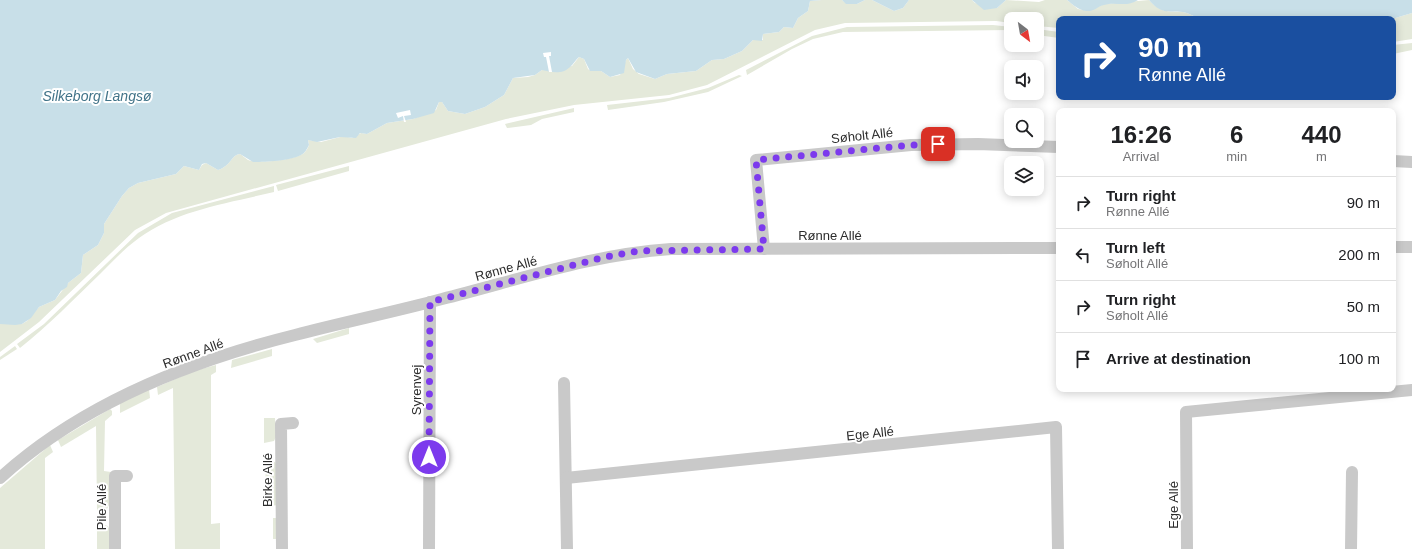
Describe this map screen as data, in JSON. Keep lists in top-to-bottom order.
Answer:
{
  "streets": {
    "street": [
      "Søholt Allé",
      "Rønne Allé",
      "Syrenvej",
      "Ege Allé",
      "Birke Allé",
      "Pile Allé"
    ]
  },
  "crossings": [
    ["Søholt Allé", "Rønne Allé"],
    ["Rønne Allé", "Syrenvej"]
  ],
  "water": ["Silkeborg Langsø"],
  "north": "bottom right",
  "page": {
    "turn": ["90 m", "Rønne Allé"],
    "eta": [
      "16:26",
      "Arrival",
      "6",
      "min",
      "440",
      "m"
    ],
    "list": [
      {
        "name": "Turn right",
        "note": "Rønne Allé",
        "value": "90 m"
      },
      {
        "name": "Turn left",
        "note": "Søholt Allé",
        "value": "200 m"
      },
      {
        "name": "Turn right",
        "note": "Søholt Allé",
        "value": "50 m"
      },
      {
        "name": "Arrive at destination",
        "value": "100 m"
      }
    ]
  }
}
